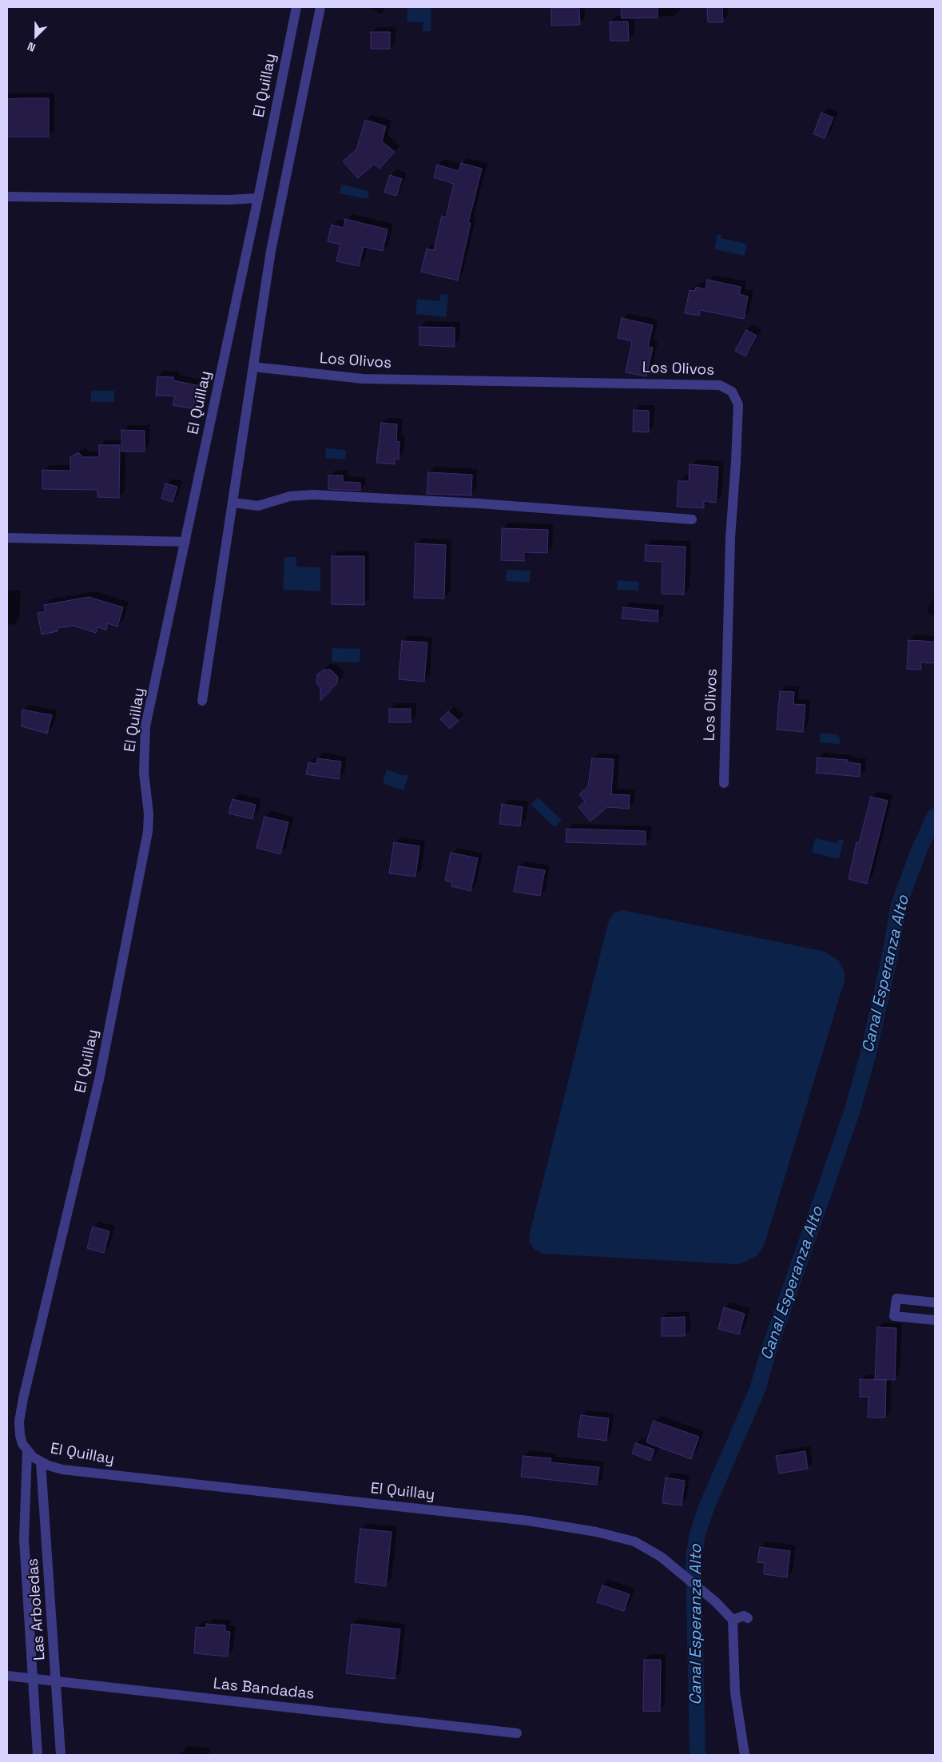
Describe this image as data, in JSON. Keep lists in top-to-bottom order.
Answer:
{
  "streets": {
    "street": [
      "El Quillay",
      "Los Olivos",
      "Las Arboledas",
      "Las Bandadas"
    ]
  },
  "crossings": [
    ["El Quillay", "Las Arboledas"],
    ["Las Arboledas", "Las Bandadas"]
  ],
  "water": ["Canal Esperanza Alto"],
  "north": "bottom left"
}
